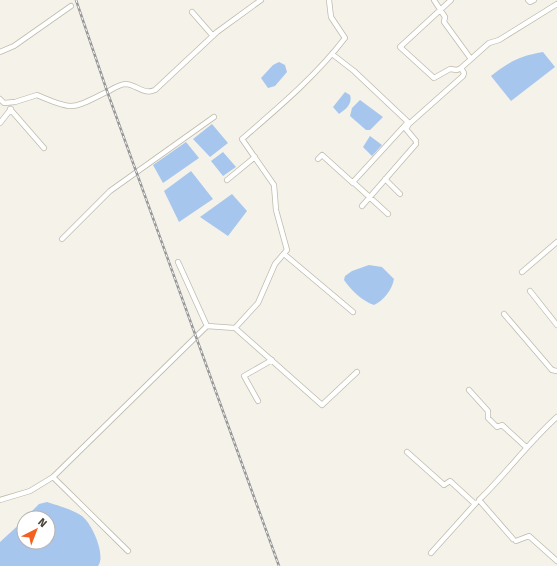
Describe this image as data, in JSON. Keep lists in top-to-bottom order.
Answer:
{
  "north": "top right"
}
